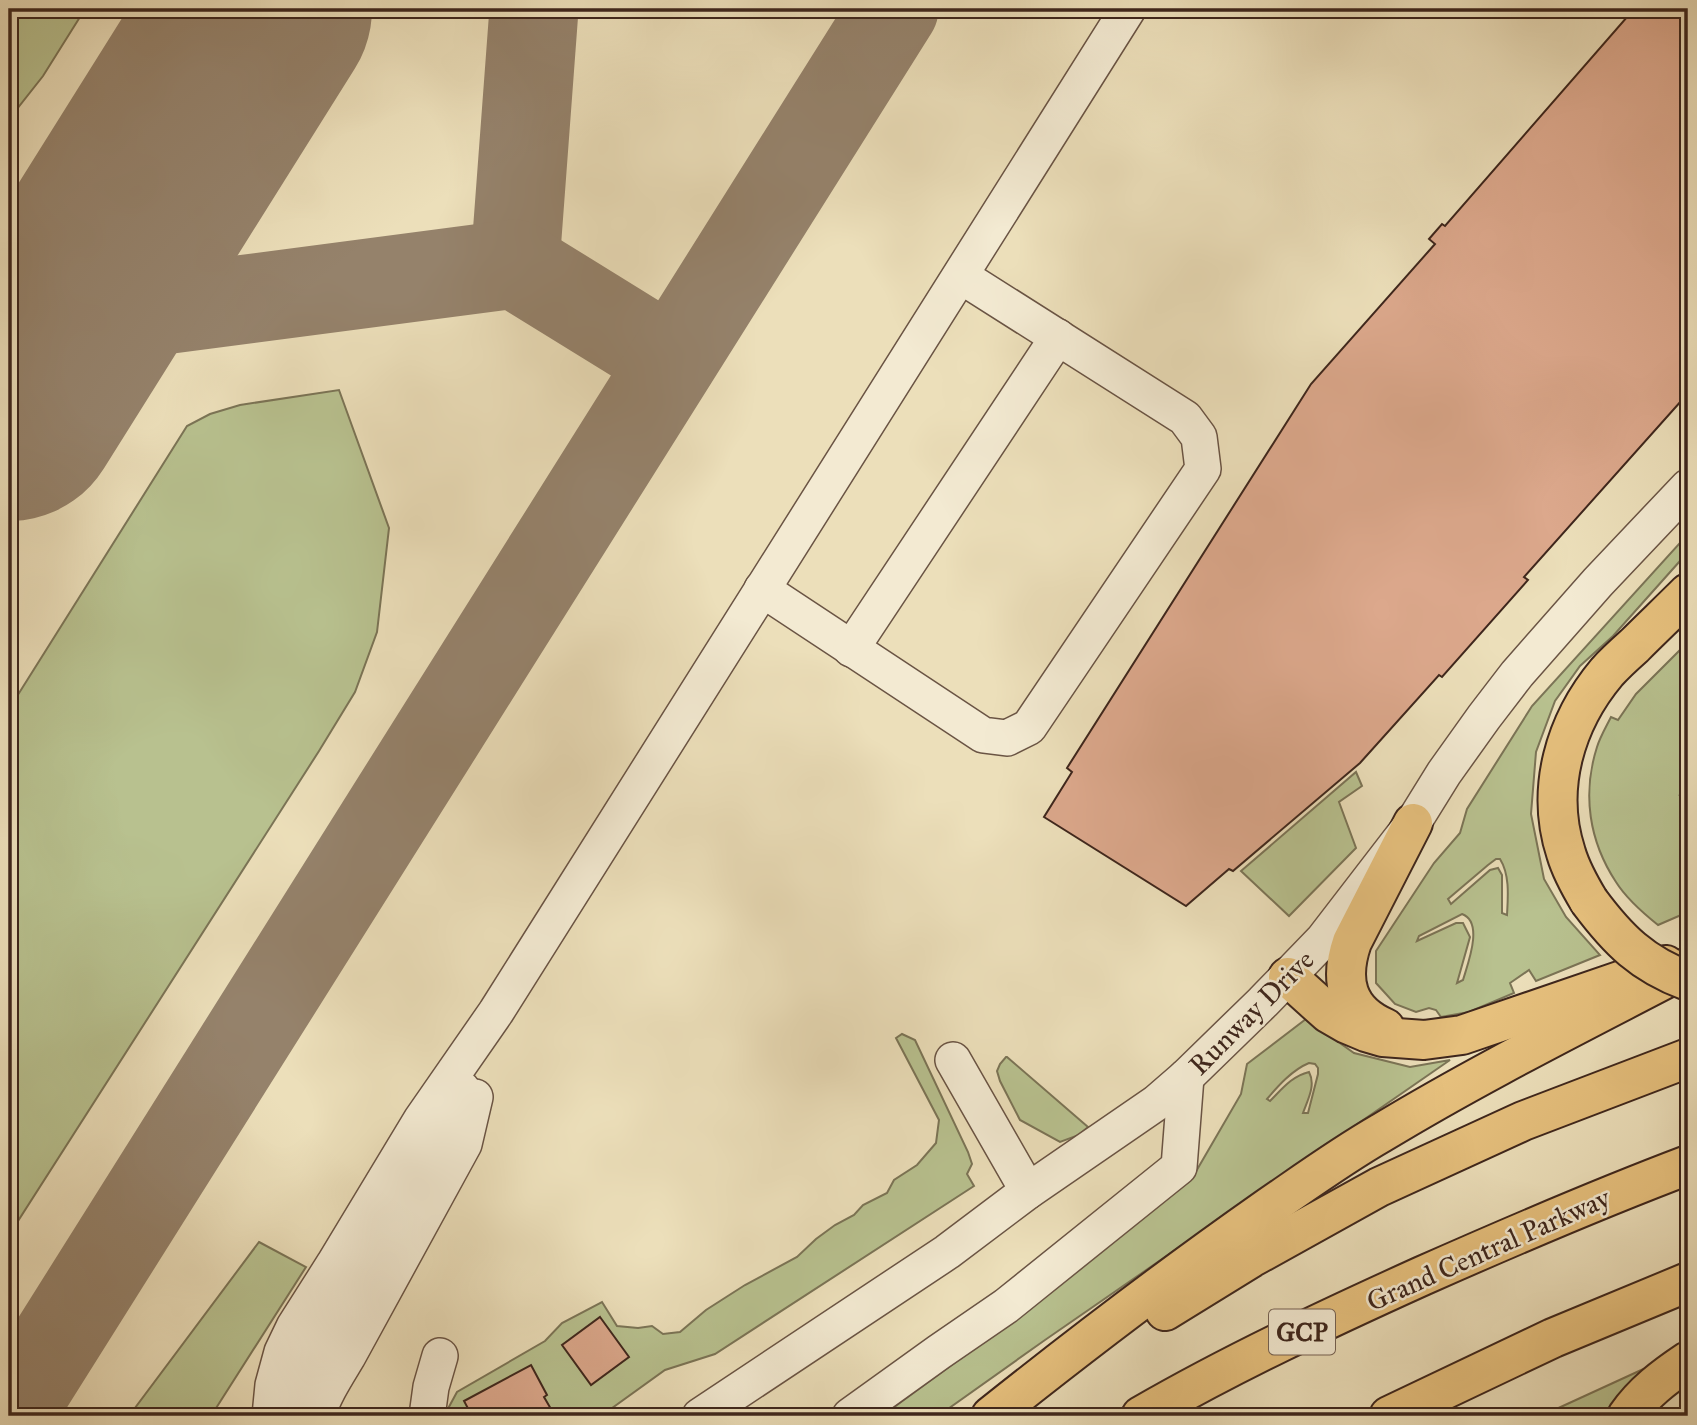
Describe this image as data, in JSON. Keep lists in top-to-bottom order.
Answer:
{
  "streets": {
    "main road": ["Grand Central Parkway", "GCP"],
    "street": ["Runway Drive"]
  }
}
